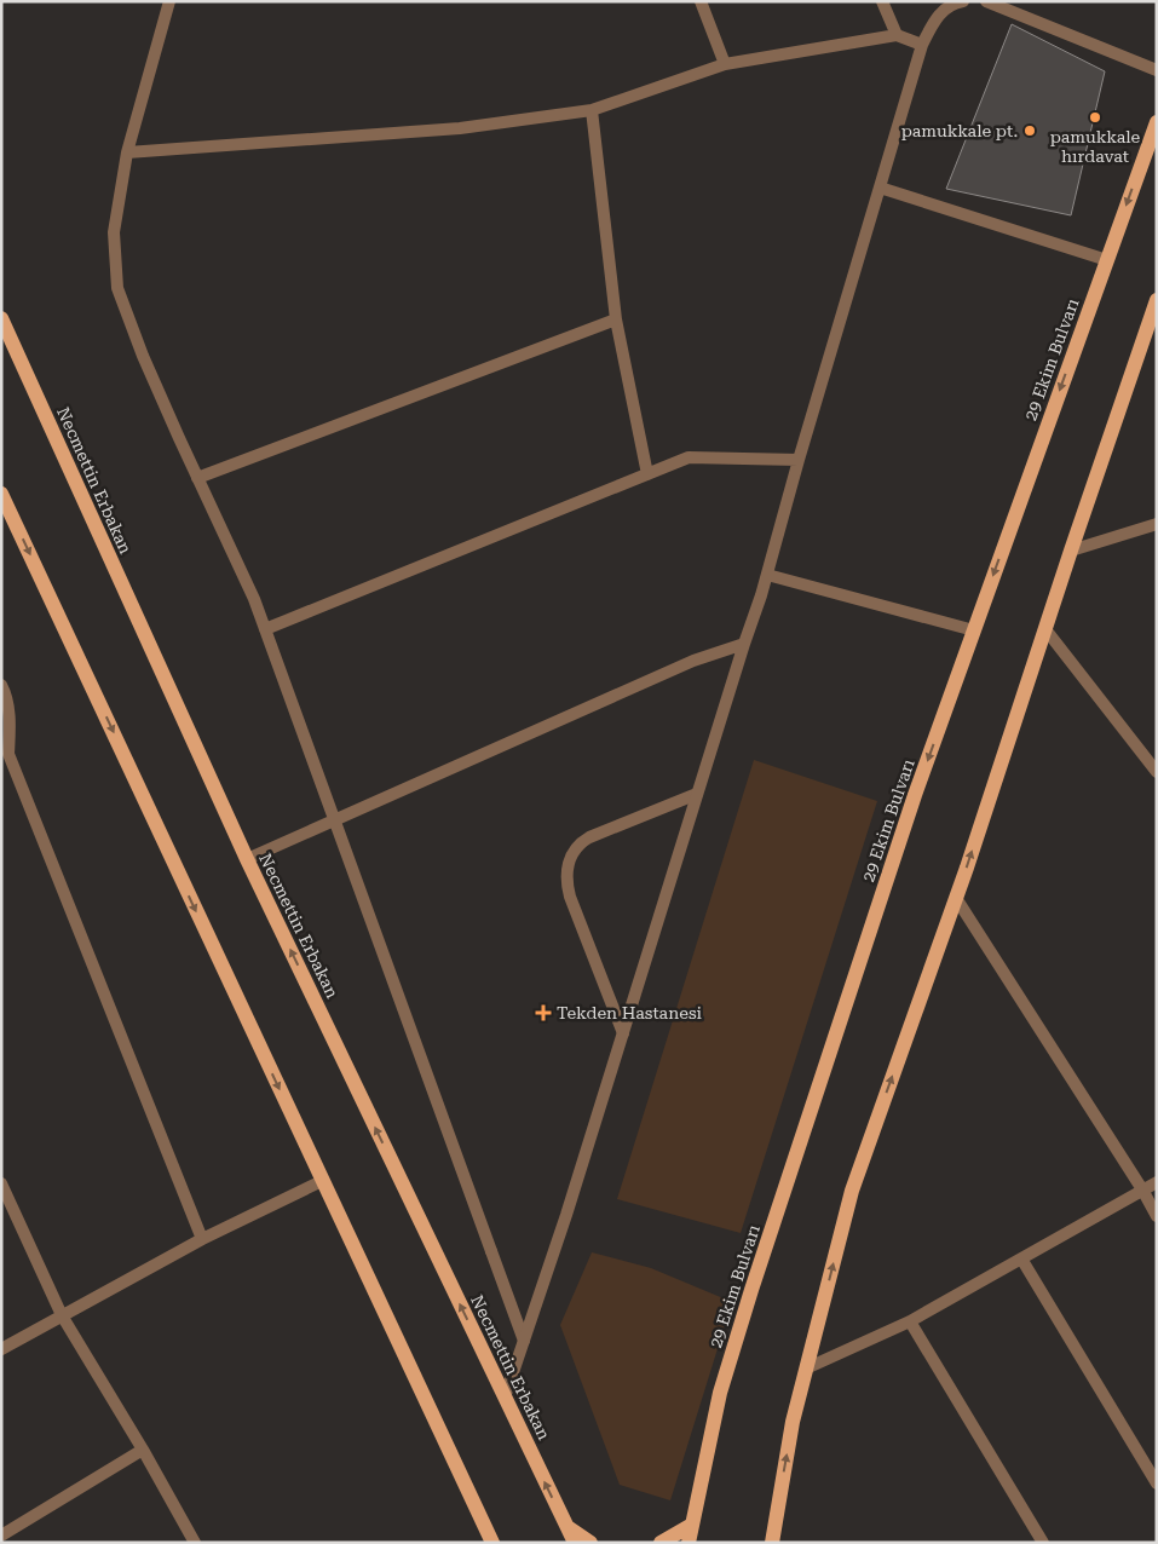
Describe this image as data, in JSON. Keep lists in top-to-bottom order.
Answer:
{
  "streets": {
    "main road": ["29 Ekim Bulvarı", "Necmettin Erbakan"]
  },
  "places": {
    "other": ["pamukkale hırdavat", "pamukkale pt."],
    "health": ["Tekden Hastanesi"]
  }
}
